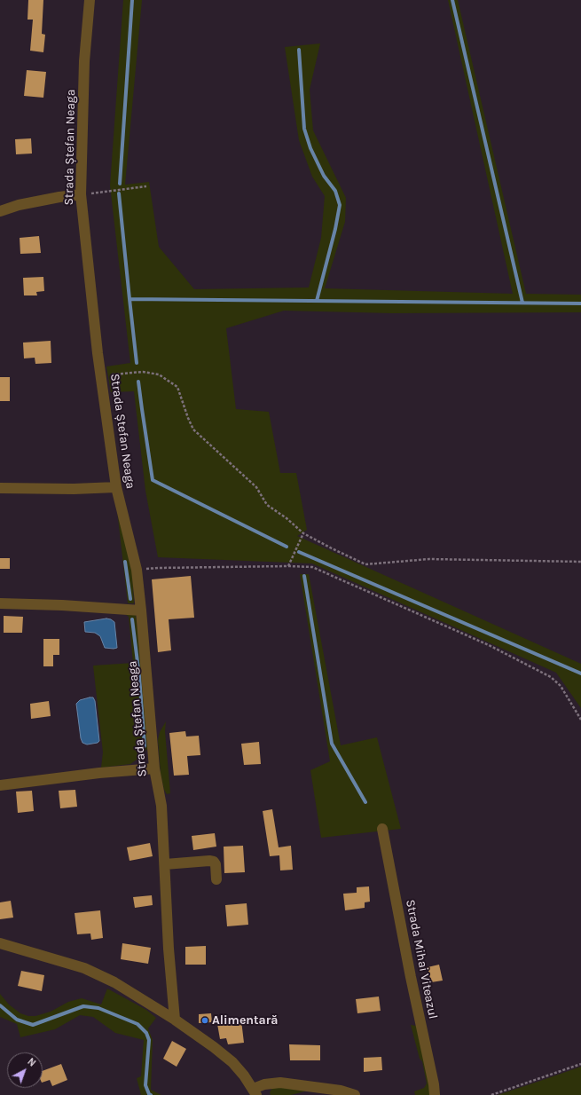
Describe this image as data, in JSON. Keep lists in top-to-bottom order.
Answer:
{
  "streets": {
    "street": ["Strada Ștefan Neaga", "Strada Mihai Viteazul"]
  },
  "places": ["Alimentară"],
  "north": "top right"
}
